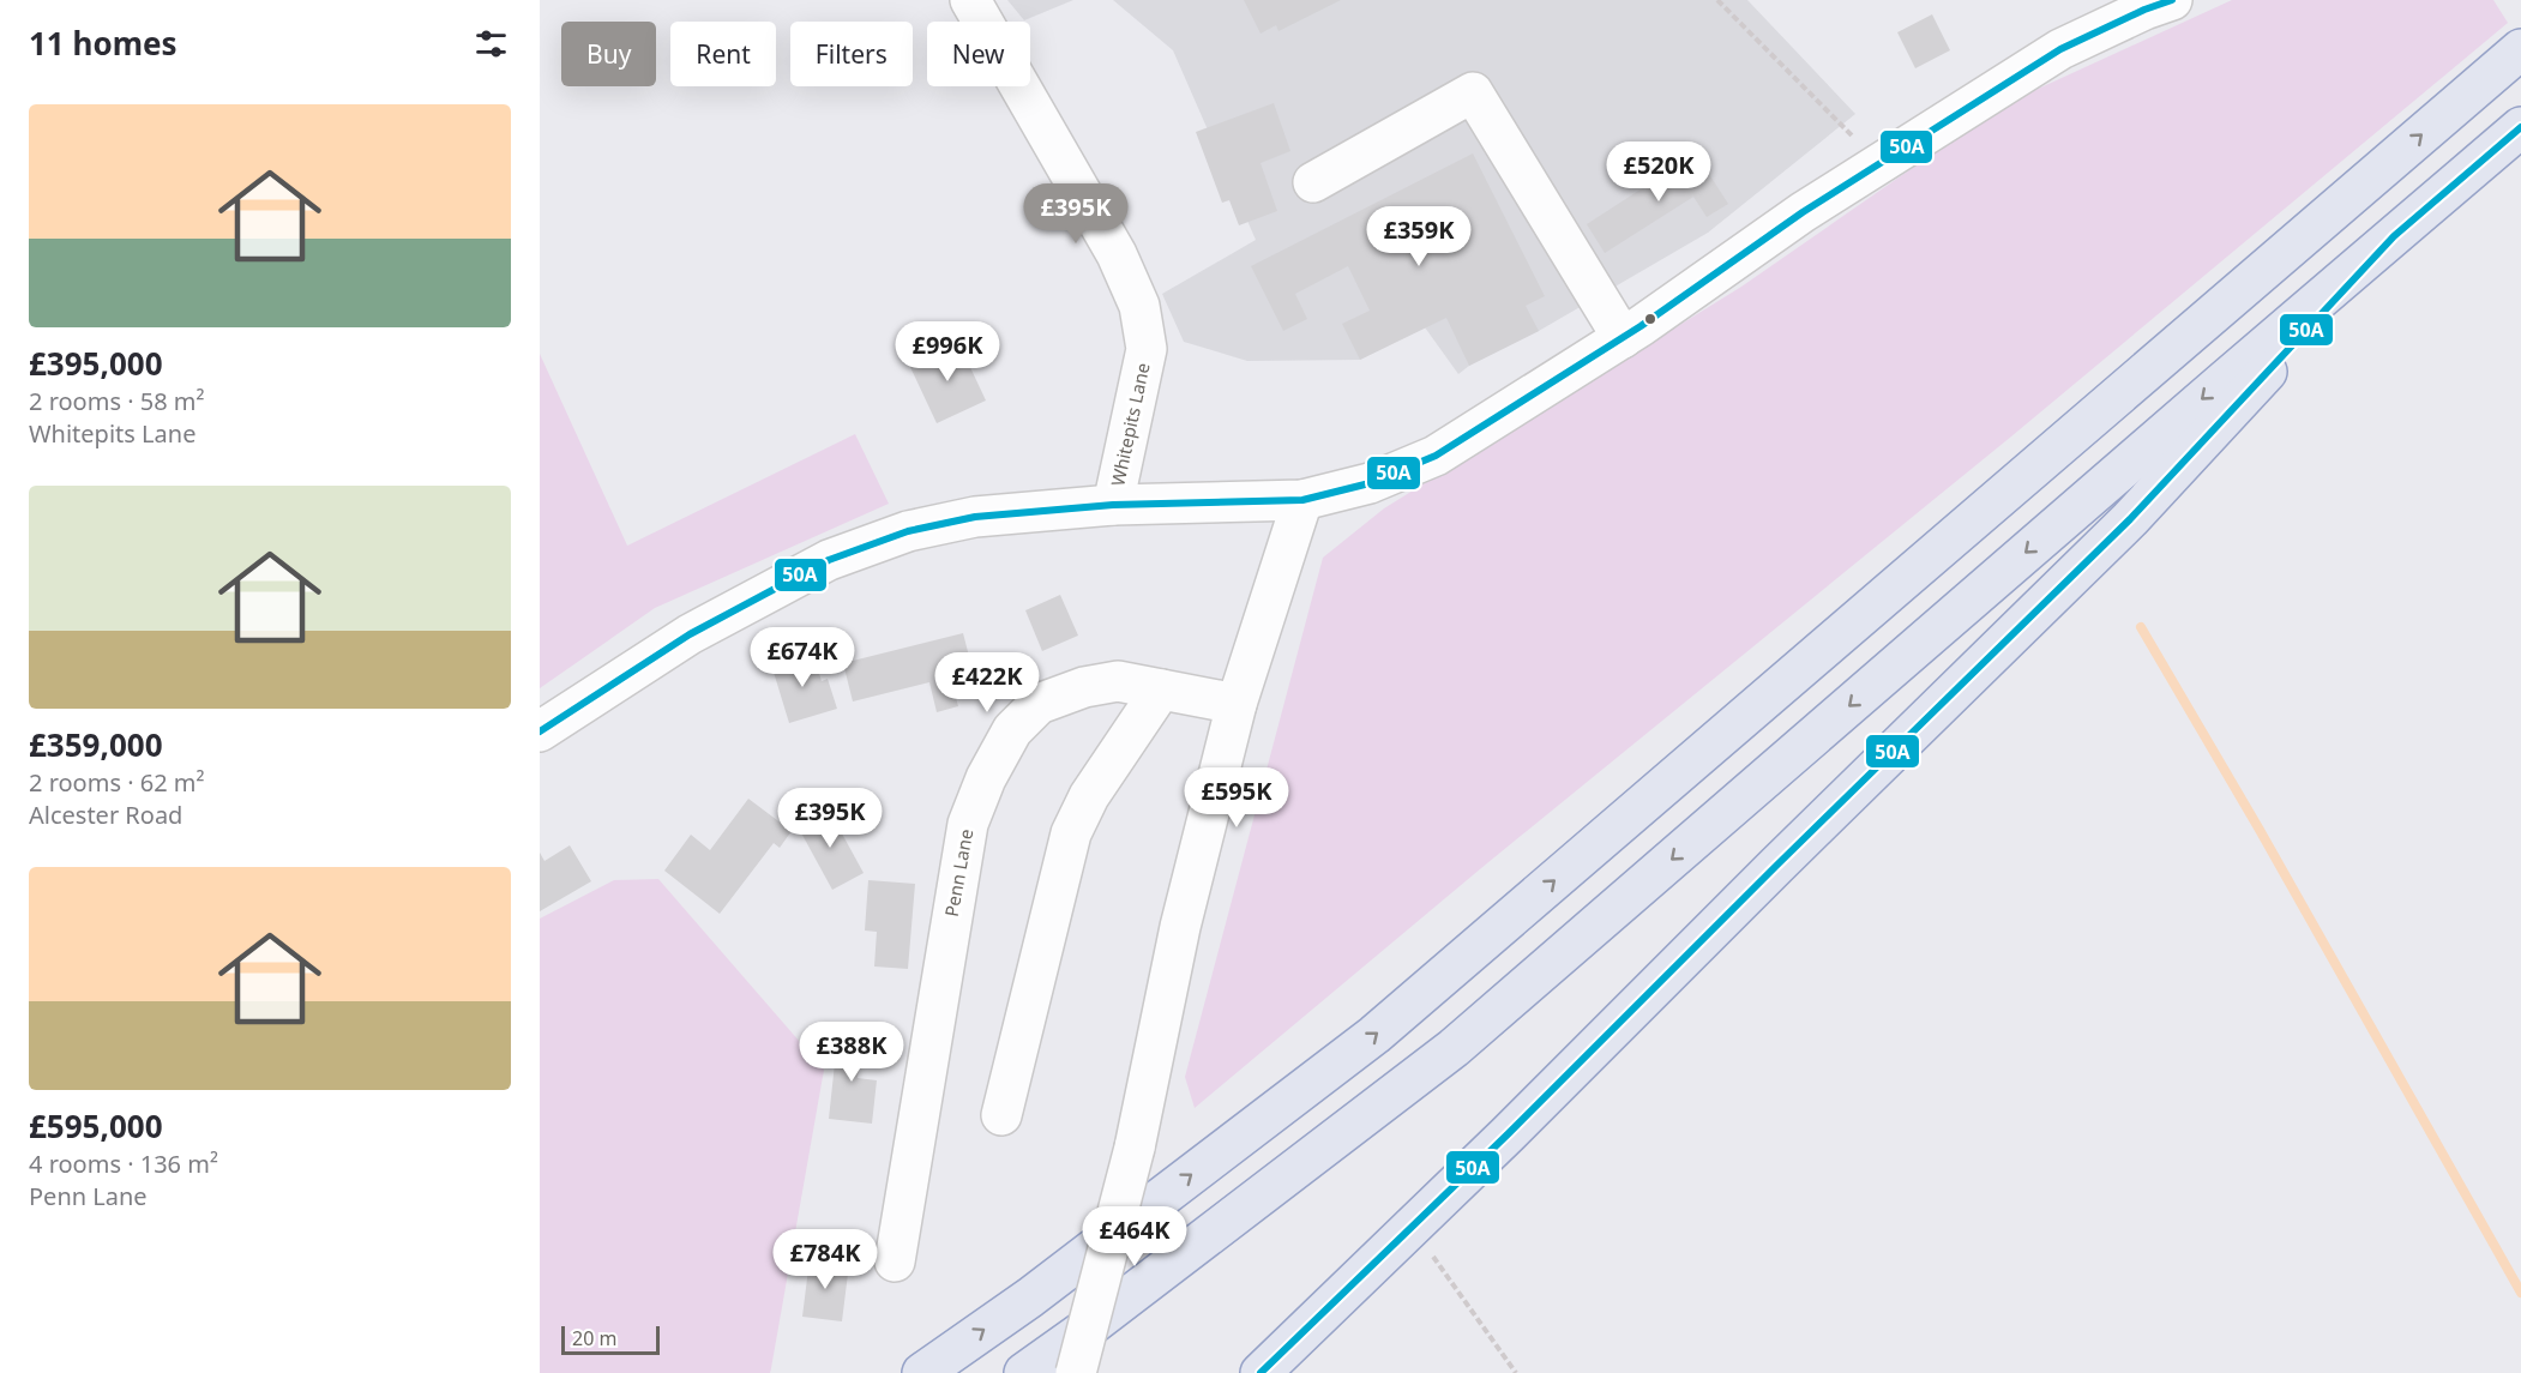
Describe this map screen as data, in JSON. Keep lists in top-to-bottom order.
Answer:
{
  "streets": {
    "street": ["Whitepits Lane", "Penn Lane"]
  },
  "lines": ["transit line 50A"],
  "scale_bar": "20 m",
  "page": {
    "heading": "11 homes",
    "chip": [
      "Buy",
      "Rent",
      "Filters",
      "New"
    ],
    "list": [
      {
        "name": "£395,000",
        "note": "2 rooms · 58 m² · Whitepits Lane"
      },
      {
        "name": "£359,000",
        "note": "2 rooms · 62 m² · Alcester Road"
      },
      {
        "name": "£595,000",
        "note": "4 rooms · 136 m² · Penn Lane"
      }
    ],
    "price": [
      "£520K",
      "£395K",
      "£359K",
      "£996K",
      "£674K",
      "£422K",
      "£595K",
      "£395K",
      "£388K",
      "£464K",
      "£784K"
    ],
    "scale": "20 m"
  }
}
